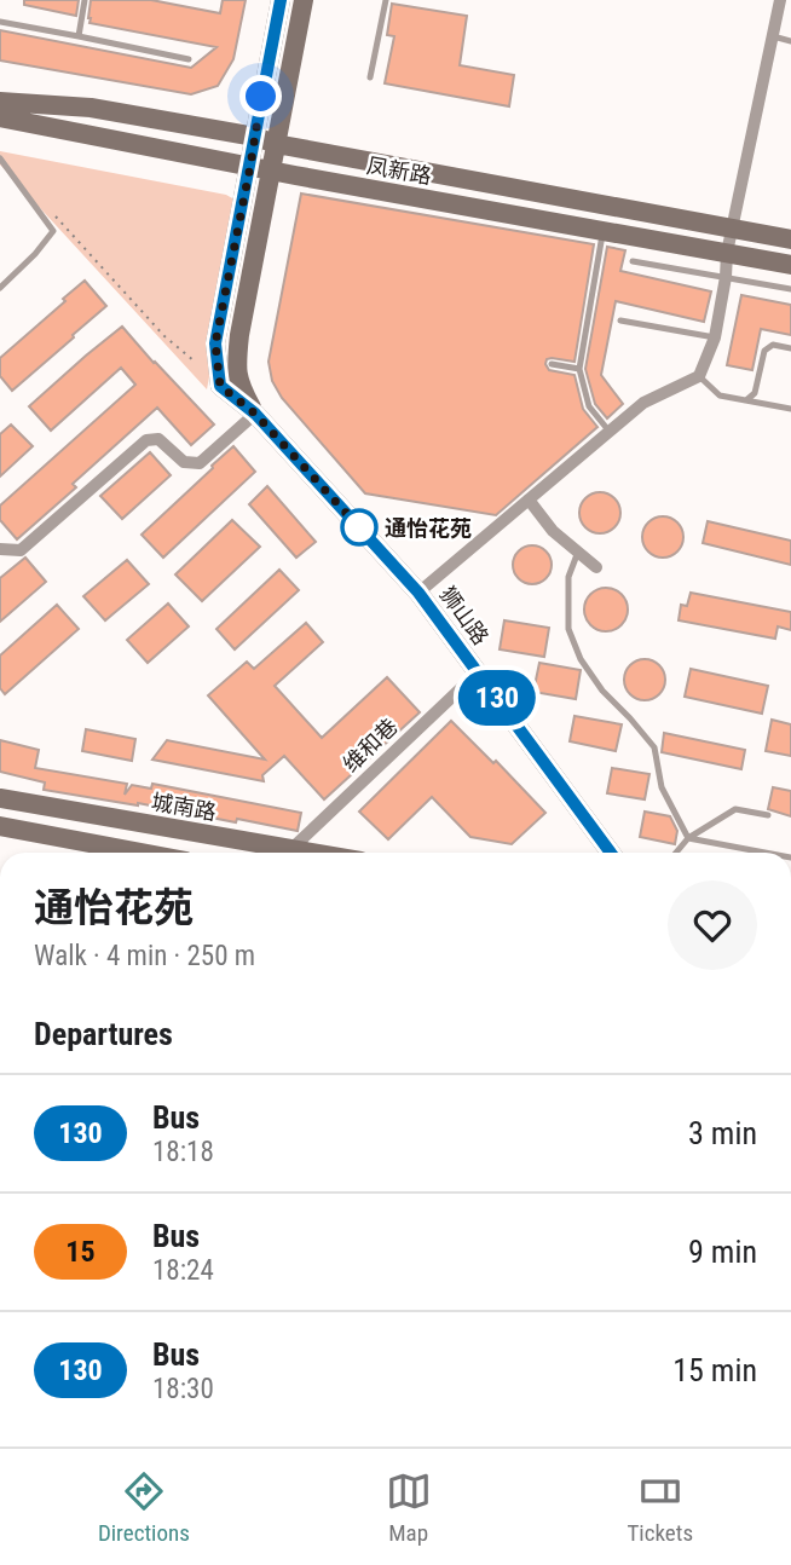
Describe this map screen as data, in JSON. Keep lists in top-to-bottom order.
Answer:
{
  "streets": {
    "main road": ["凤新路", "狮山路", "城南路"],
    "street": ["维和巷"]
  },
  "crossings": [
    ["凤新路", "狮山路"],
    ["狮山路", "维和巷"],
    ["维和巷", "城南路"]
  ],
  "places": ["通怡花苑"],
  "lines": ["bus line 130"],
  "page": {
    "on_map": "130",
    "heading": [
      ["通怡花苑", "Walk · 4 min · 250 m"],
      "Departures"
    ],
    "list": [
      {
        "mark": "130",
        "name": "Bus",
        "note": "18:18",
        "value": "3 min"
      },
      {
        "mark": "15",
        "name": "Bus",
        "note": "18:24",
        "value": "9 min"
      },
      {
        "mark": "130",
        "name": "Bus",
        "note": "18:30",
        "value": "15 min"
      }
    ],
    "tabs": ["Directions", "Map", "Tickets"]
  }
}
